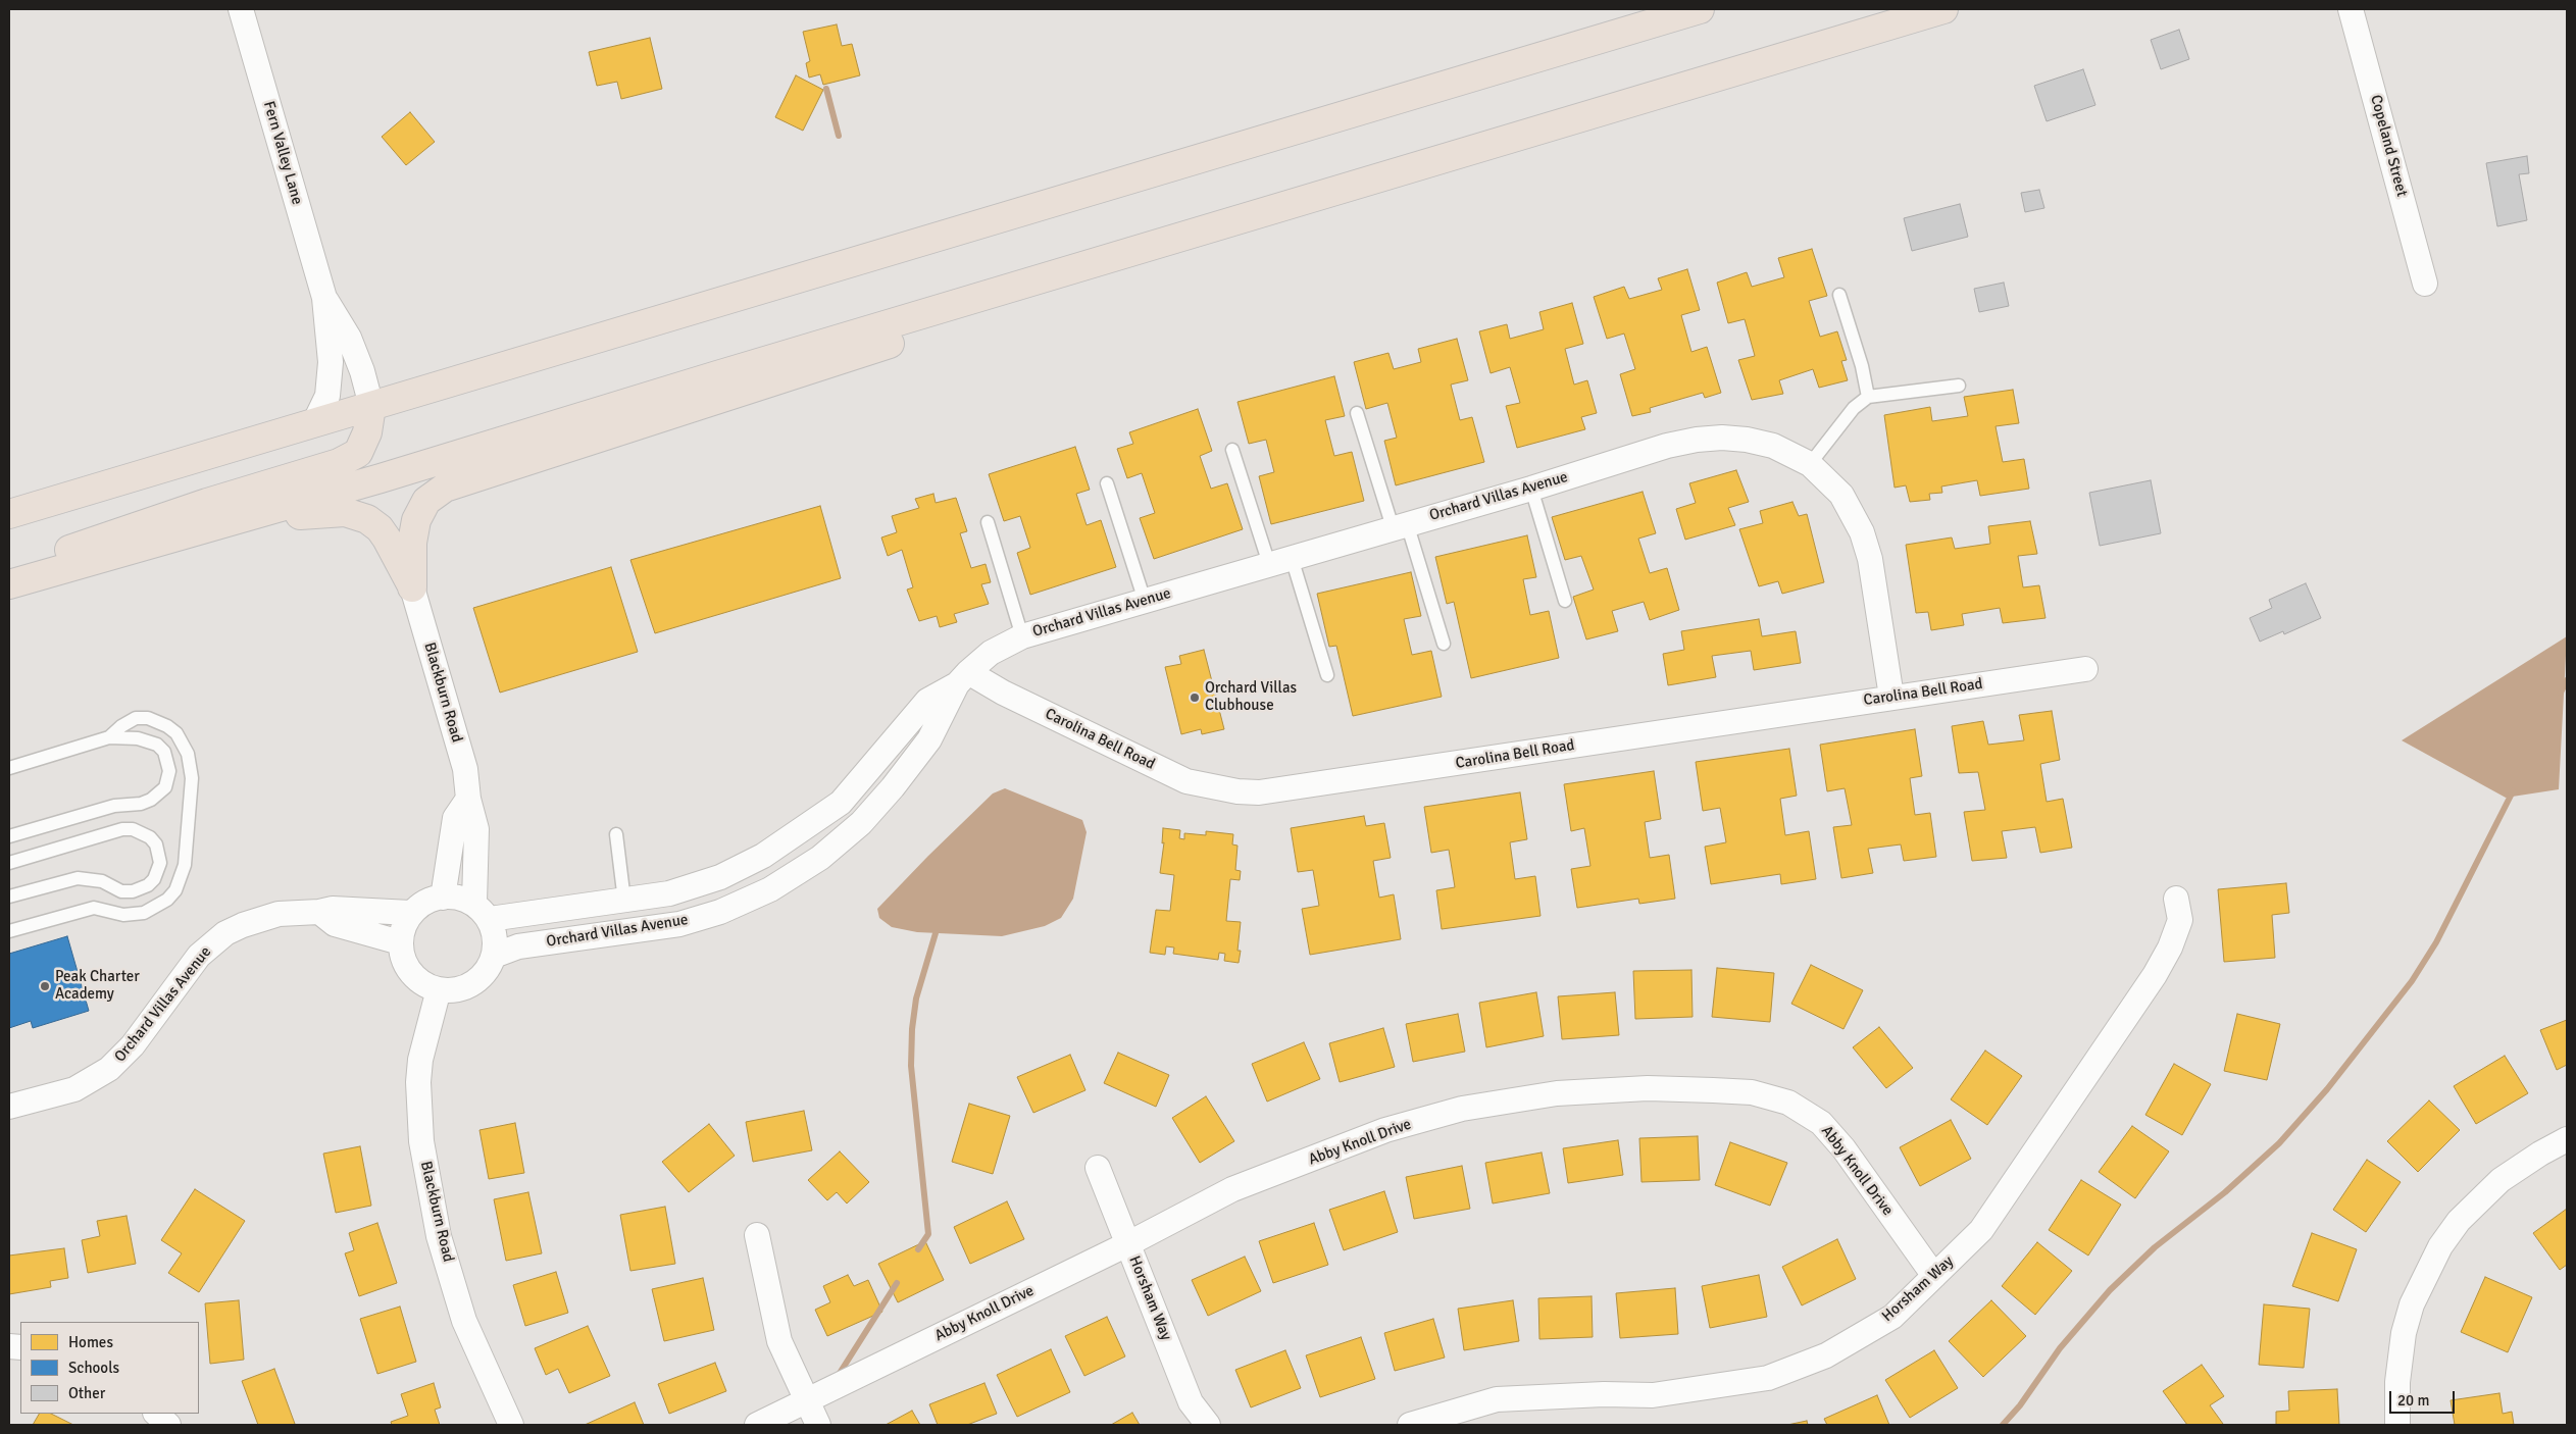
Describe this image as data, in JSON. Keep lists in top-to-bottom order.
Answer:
{
  "streets": {
    "street": [
      "Copeland Street",
      "Fern Valley Lane",
      "Orchard Villas Avenue",
      "Blackburn Road",
      "Carolina Bell Road",
      "Abby Knoll Drive",
      "Horsham Way"
    ]
  },
  "crossings": [
    ["Orchard Villas Avenue", "Blackburn Road"],
    ["Orchard Villas Avenue", "Carolina Bell Road"],
    ["Abby Knoll Drive", "Horsham Way"]
  ],
  "places": ["Orchard Villas Clubhouse", "Peak Charter Academy"],
  "legend": ["Homes", "Schools", "Other"],
  "scale_bar": "20 m"
}
